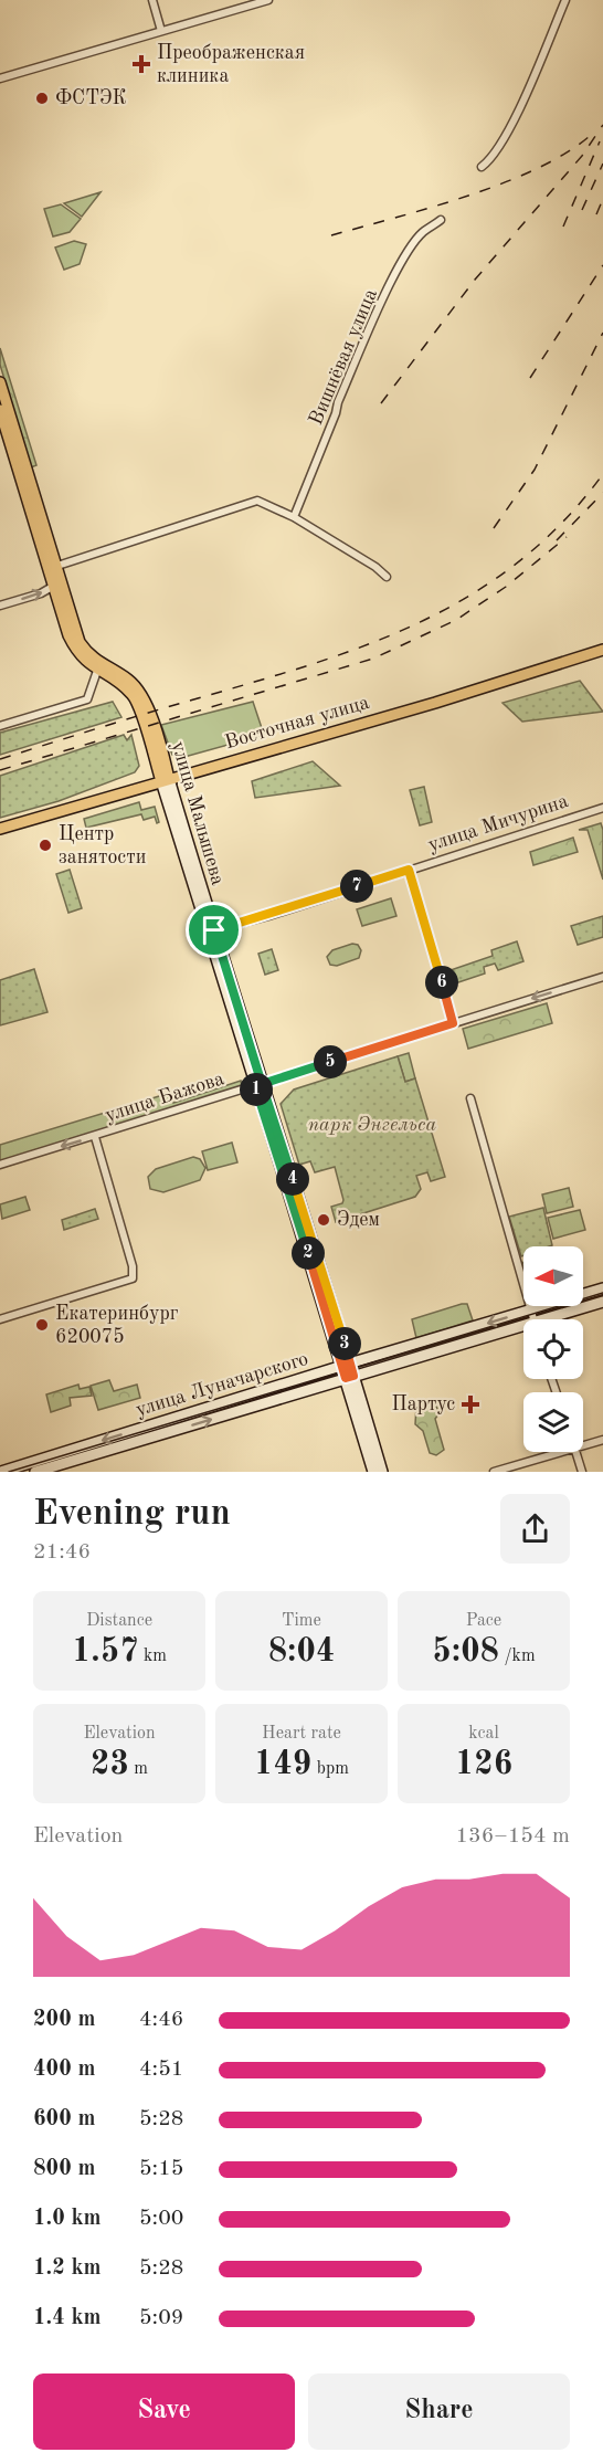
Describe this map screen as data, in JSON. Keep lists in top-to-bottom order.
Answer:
{
  "streets": {
    "main road": ["Восточная улица", "улица Малышева", "улица Луначарского"],
    "street": ["Вишнёвая улица", "улица Мичурина", "улица Бажова"]
  },
  "crossings": [
    ["Восточная улица", "улица Малышева"],
    ["улица Малышева", "улица Мичурина"],
    ["улица Малышева", "улица Бажова"],
    ["улица Малышева", "улица Луначарского"]
  ],
  "one_way": ["улица Бажова"],
  "parks": ["парк Энгельса"],
  "places": {
    "health": ["Преображенская клиника", "Партус"],
    "other": [
      "ФСТЭК",
      "Центр занятости",
      "Эдем",
      "Екатеринбург 620075"
    ]
  },
  "north": "left",
  "page": {
    "pins": [
      "7",
      "6",
      "5",
      "1",
      "4",
      "2",
      "3"
    ],
    "heading": ["Evening run", "21:46"],
    "stats": [
      ["Distance", "1.57 km"],
      ["Time", "8:04"],
      ["Pace", "5:08 /km"],
      ["Elevation", "23 m"],
      ["Heart rate", "149 bpm"],
      ["kcal", "126"]
    ],
    "chart": ["Elevation", "136–154 m"],
    "list": [
      {
        "name": "200 m",
        "note": "4:46"
      },
      {
        "name": "400 m",
        "note": "4:51"
      },
      {
        "name": "600 m",
        "note": "5:28"
      },
      {
        "name": "800 m",
        "note": "5:15"
      },
      {
        "name": "1.0 km",
        "note": "5:00"
      },
      {
        "name": "1.2 km",
        "note": "5:28"
      },
      {
        "name": "1.4 km",
        "note": "5:09"
      }
    ],
    "buttons": ["Save", "Share"]
  }
}
